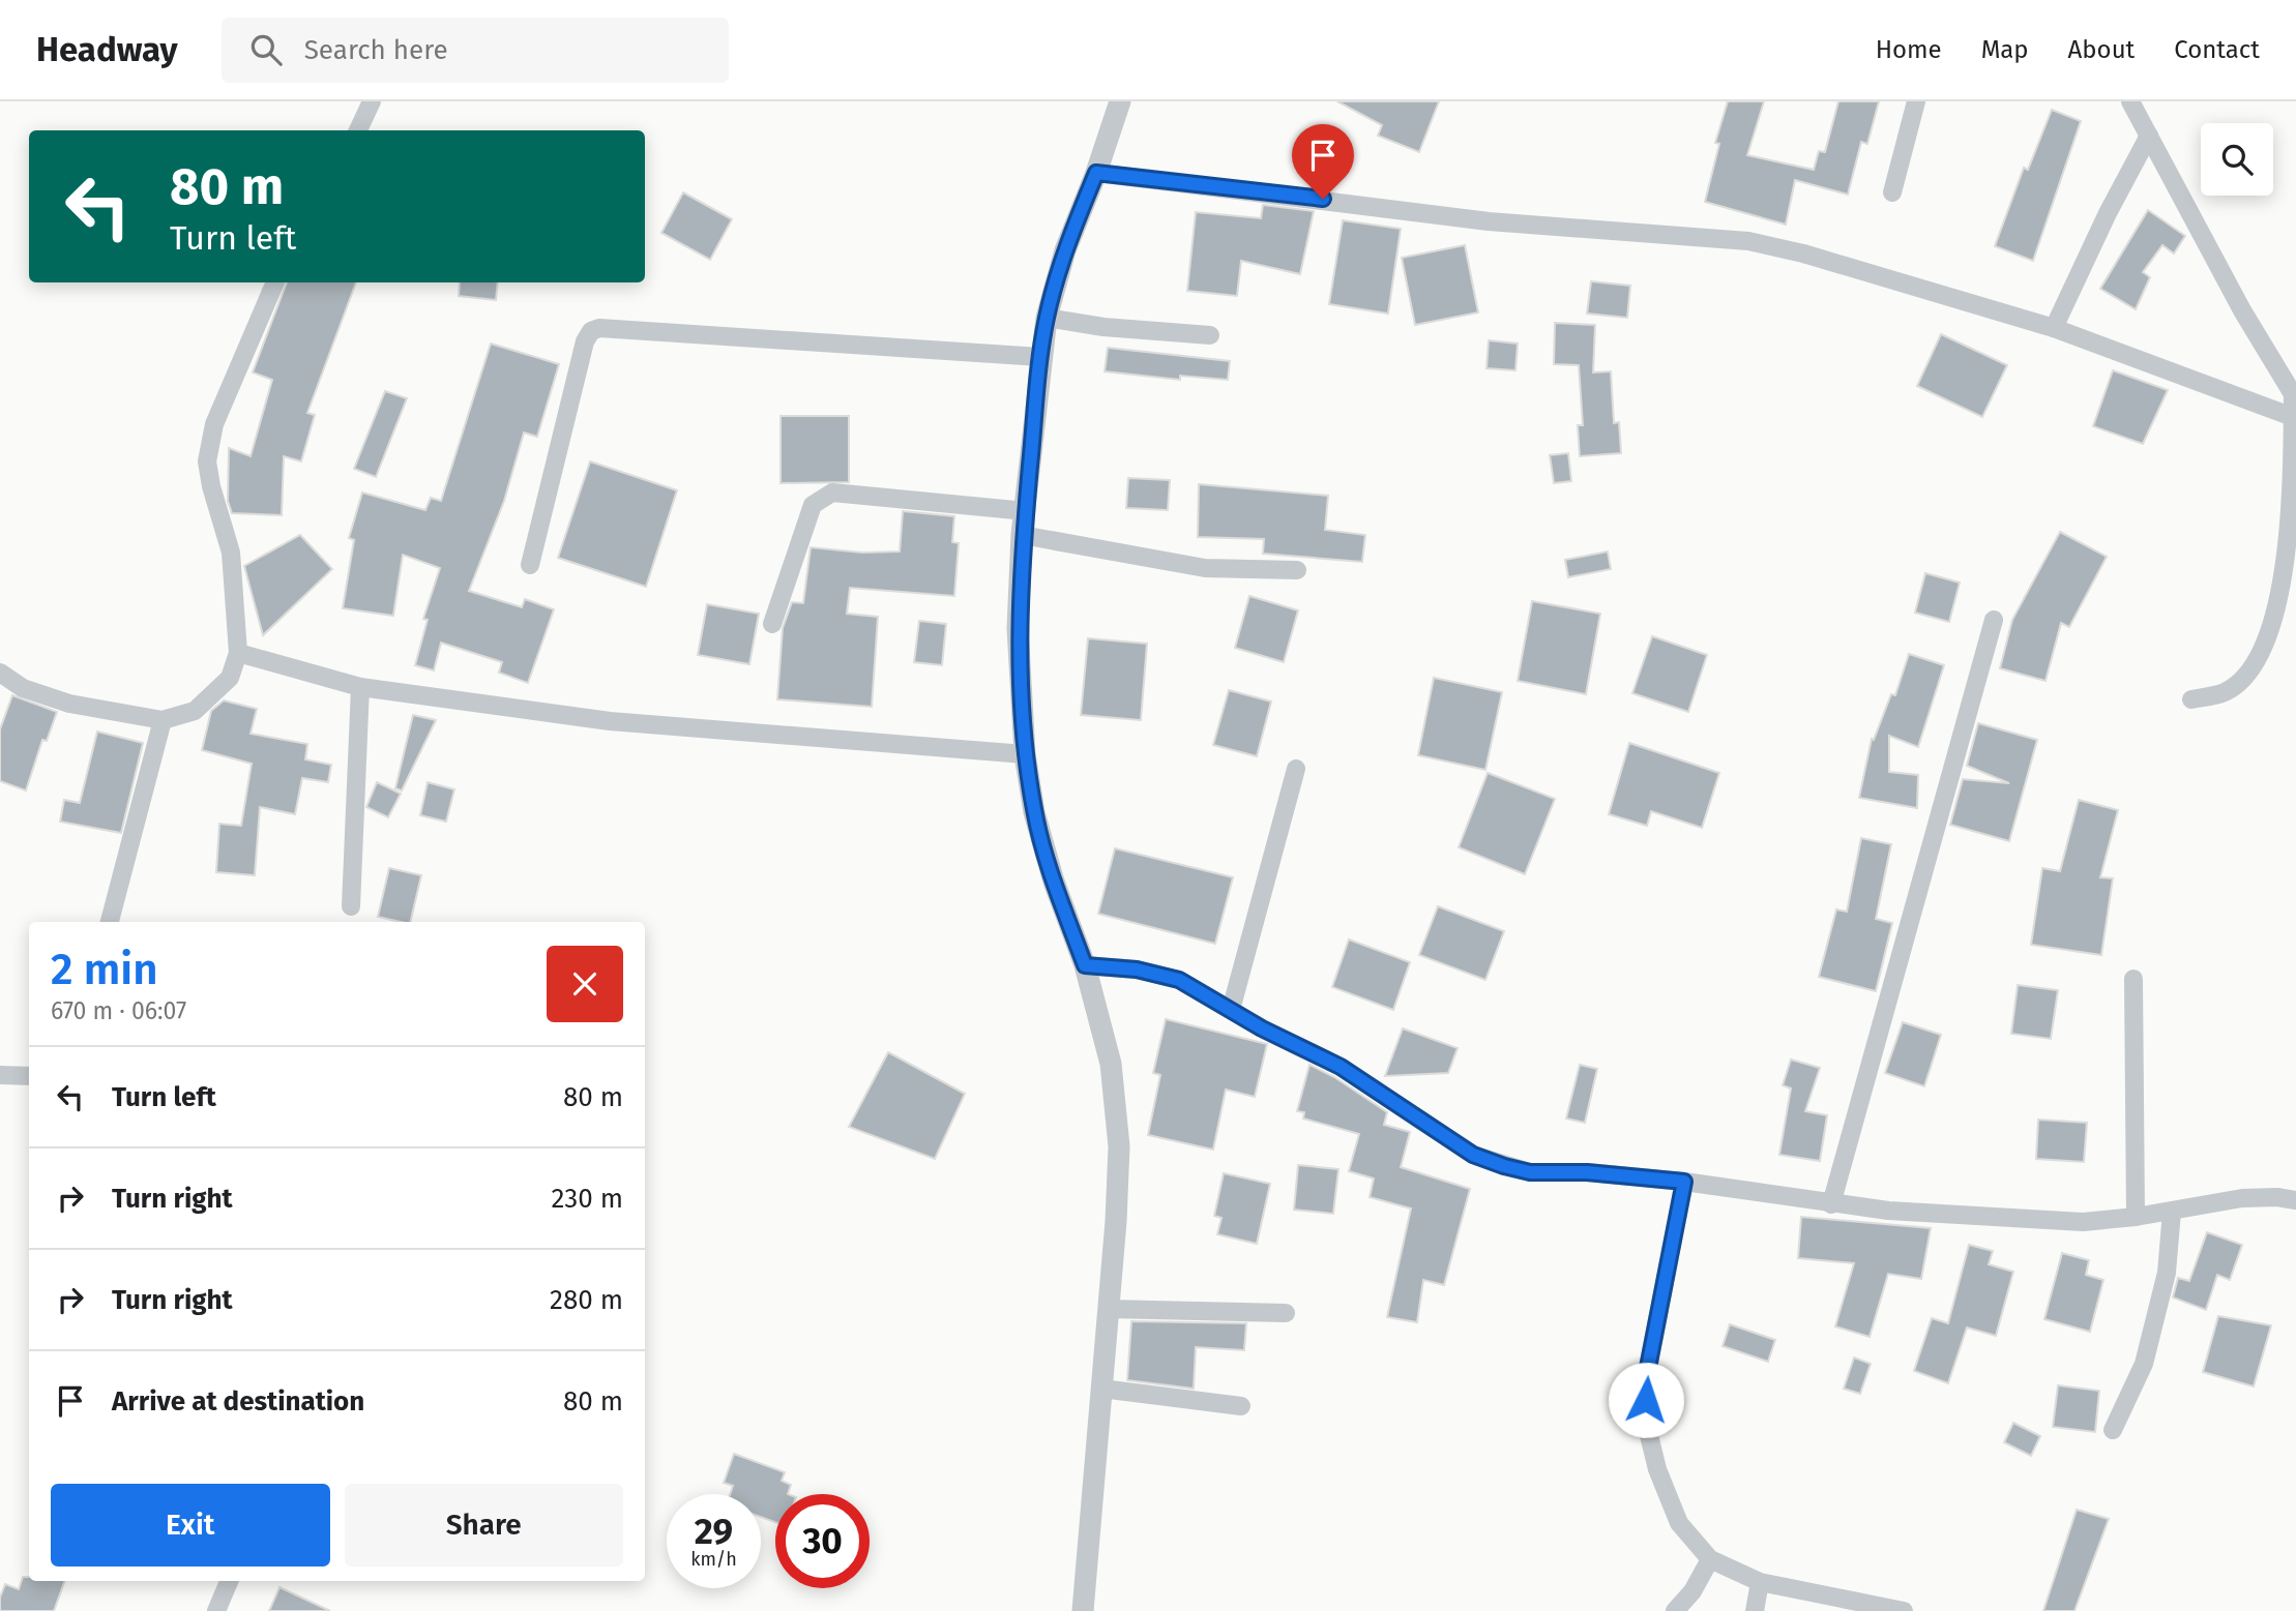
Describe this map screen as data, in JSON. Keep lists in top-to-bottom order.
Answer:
{
  "page": {
    "header": "Headway",
    "search": "Search here",
    "nav": [
      "Home",
      "Map",
      "About",
      "Contact"
    ],
    "turn": ["80 m", "Turn left"],
    "heading": ["2 min", "670 m · 06:07"],
    "list": [
      {
        "name": "Turn left",
        "value": "80 m"
      },
      {
        "name": "Turn right",
        "value": "230 m"
      },
      {
        "name": "Turn right",
        "value": "280 m"
      },
      {
        "name": "Arrive at destination",
        "value": "80 m"
      }
    ],
    "buttons": ["Exit", "Share"],
    "speed": "29 km/h",
    "limit": "30"
  }
}
